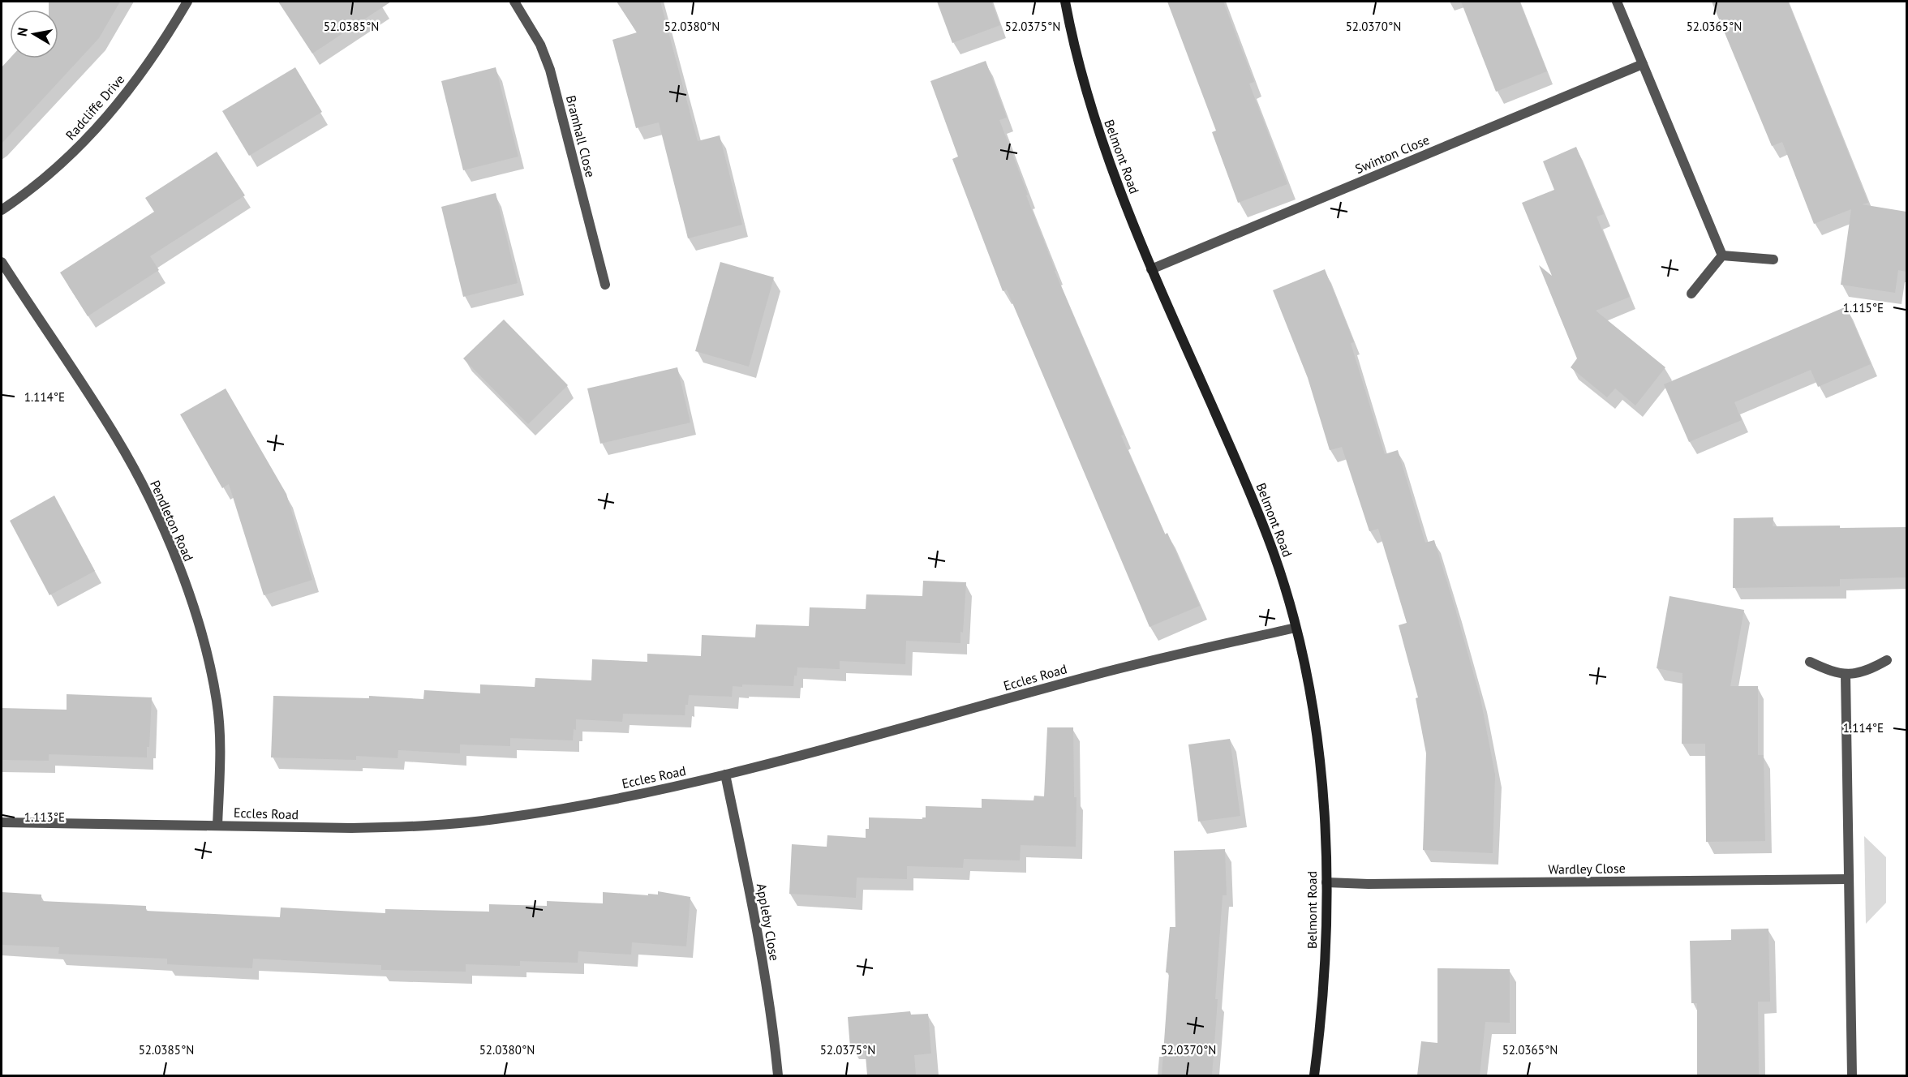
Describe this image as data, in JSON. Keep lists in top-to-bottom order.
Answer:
{
  "streets": {
    "street": [
      "Radcliffe Drive",
      "Bramhall Close",
      "Swinton Close",
      "Belmont Road",
      "Pendleton Road",
      "Eccles Road",
      "Wardley Close",
      "Appleby Close"
    ]
  },
  "crossings": [
    ["Swinton Close", "Belmont Road"],
    ["Belmont Road", "Eccles Road"],
    ["Belmont Road", "Wardley Close"],
    ["Pendleton Road", "Eccles Road"],
    ["Eccles Road", "Appleby Close"]
  ],
  "north": "left",
  "coordinates": [
    "52.0385°N",
    "52.0380°N",
    "52.0375°N",
    "52.0370°N",
    "52.0365°N",
    "1.115°E",
    "1.114°E",
    "1.113°E"
  ]
}
